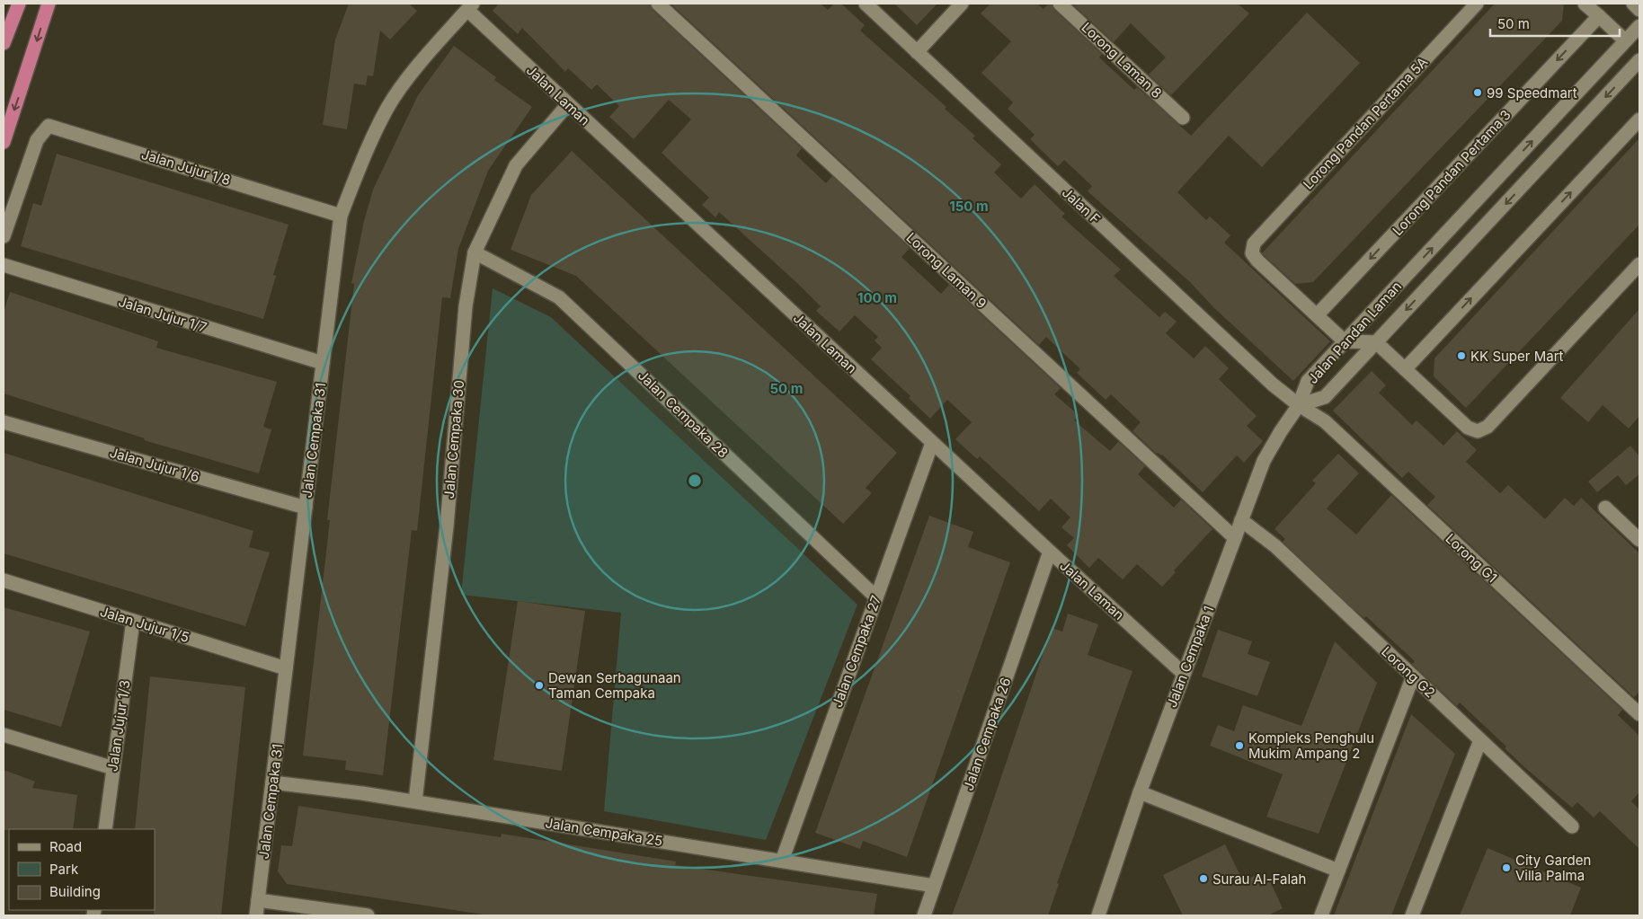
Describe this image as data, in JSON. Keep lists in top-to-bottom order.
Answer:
{
  "streets": {
    "street": [
      "Lorong Laman 8",
      "Jalan Laman",
      "Lorong Pandan Pertama 5A",
      "Jalan Jujur 1/8",
      "Lorong Pandan Pertama 3",
      "Jalan F",
      "Lorong Laman 9",
      "Jalan Jujur 1/7",
      "Jalan Pandan Laman",
      "Jalan Cempaka 28",
      "Jalan Cempaka 30",
      "Jalan Cempaka 31",
      "Jalan Jujur 1/6",
      "Lorong G1",
      "Jalan Jujur 1/5",
      "Jalan Cempaka 27",
      "Jalan Cempaka 1",
      "Lorong G2",
      "Jalan Jujur 1/3",
      "Jalan Cempaka 26",
      "Jalan Cempaka 25"
    ]
  },
  "crossings": [
    ["Jalan Laman", "Jalan Cempaka 30"],
    ["Jalan Laman", "Jalan Cempaka 31"],
    ["Jalan Laman", "Jalan Cempaka 27"],
    ["Jalan Laman", "Jalan Cempaka 1"],
    ["Jalan Laman", "Jalan Cempaka 26"],
    ["Lorong Pandan Pertama 5A", "Lorong Pandan Pertama 3"],
    ["Jalan Jujur 1/8", "Jalan Cempaka 31"],
    ["Jalan F", "Jalan Pandan Laman"],
    ["Jalan F", "Lorong G1"],
    ["Jalan F", "Jalan Cempaka 1"],
    ["Lorong Laman 9", "Jalan Cempaka 1"],
    ["Jalan Jujur 1/7", "Jalan Cempaka 31"],
    ["Jalan Pandan Laman", "Lorong G1"],
    ["Jalan Pandan Laman", "Jalan Cempaka 1"],
    ["Jalan Cempaka 28", "Jalan Cempaka 30"],
    ["Jalan Cempaka 28", "Jalan Cempaka 27"],
    ["Jalan Cempaka 30", "Jalan Cempaka 25"],
    ["Jalan Cempaka 31", "Jalan Jujur 1/6"],
    ["Jalan Cempaka 31", "Jalan Jujur 1/5"],
    ["Jalan Cempaka 31", "Jalan Cempaka 25"],
    ["Lorong G1", "Jalan Cempaka 1"],
    ["Jalan Jujur 1/5", "Jalan Jujur 1/3"],
    ["Jalan Cempaka 27", "Jalan Cempaka 25"],
    ["Jalan Cempaka 1", "Lorong G2"],
    ["Jalan Cempaka 26", "Jalan Cempaka 25"]
  ],
  "places": [
    "99 Speedmart",
    "KK Super Mart",
    "Dewan Serbagunaan Taman Cempaka",
    "Kompleks Penghulu Mukim Ampang 2",
    "City Garden Villa Palma",
    "Surau Al-Falah"
  ],
  "legend": ["Road", "Park", "Building"],
  "scale_bar": "50 m",
  "rings": ["150 m", "100 m", "50 m"]
}
